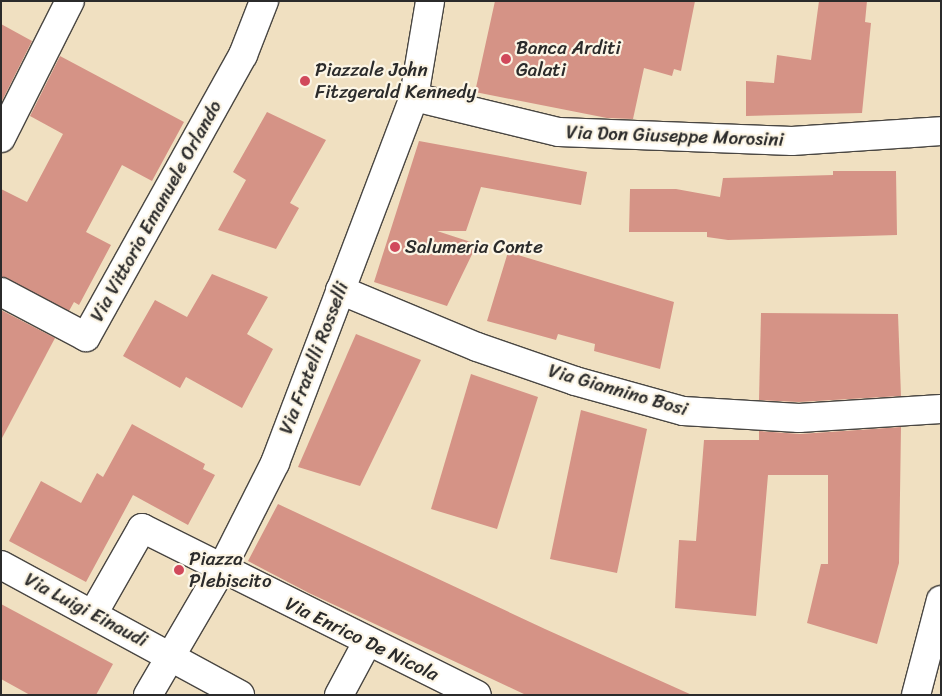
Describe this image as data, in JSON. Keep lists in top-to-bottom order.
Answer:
{
  "streets": {
    "street": [
      "Via Don Giuseppe Morosini",
      "Via Vittorio Emanuele Orlando",
      "Via Fratelli Rosselli",
      "Via Giannino Bosi",
      "Via Luigi Einaudi",
      "Via Enrico De Nicola"
    ]
  },
  "crossings": [
    ["Via Don Giuseppe Morosini", "Via Fratelli Rosselli"],
    ["Via Fratelli Rosselli", "Via Giannino Bosi"],
    ["Via Fratelli Rosselli", "Via Luigi Einaudi"],
    ["Via Fratelli Rosselli", "Via Enrico De Nicola"]
  ],
  "places": [
    "Banca Arditi Galati",
    "Piazzale John Fitzgerald Kennedy",
    "Salumeria Conte",
    "Piazza Plebiscito"
  ]
}
